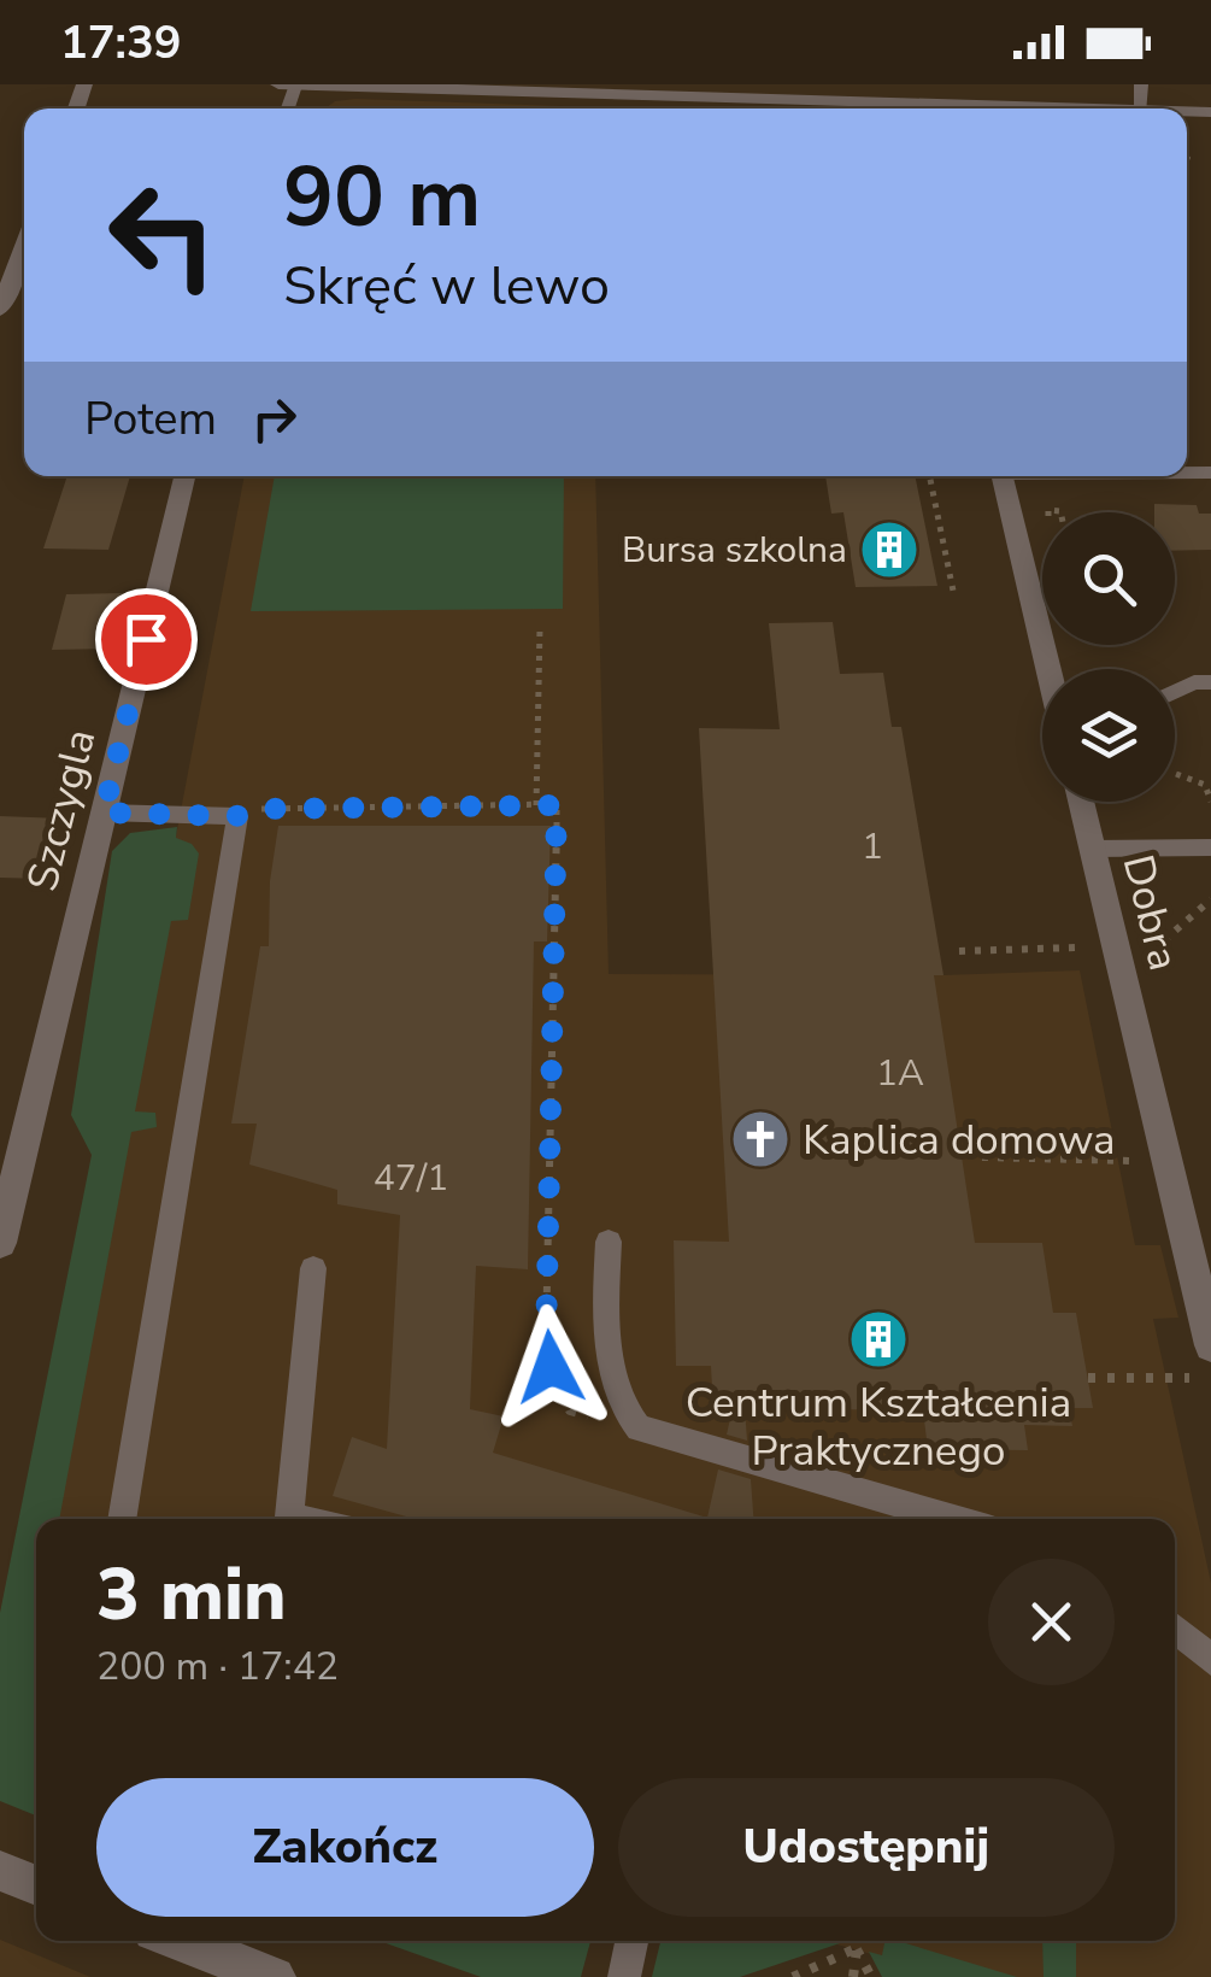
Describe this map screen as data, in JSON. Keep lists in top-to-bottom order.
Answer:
{
  "streets": {
    "street": ["Szczygla", "Dobra"]
  },
  "places": {
    "building": ["Bursa szkolna", "Centrum Kształcenia Praktycznego"],
    "church": ["Kaplica domowa"]
  },
  "house_numbers": ["1", "1A", "47/1"],
  "page": {
    "status": "17:39",
    "turn": ["90 m", "Skręć w lewo"],
    "then": "Potem",
    "heading": ["3 min", "200 m · 17:42"],
    "buttons": ["Zakończ", "Udostępnij"]
  }
}
